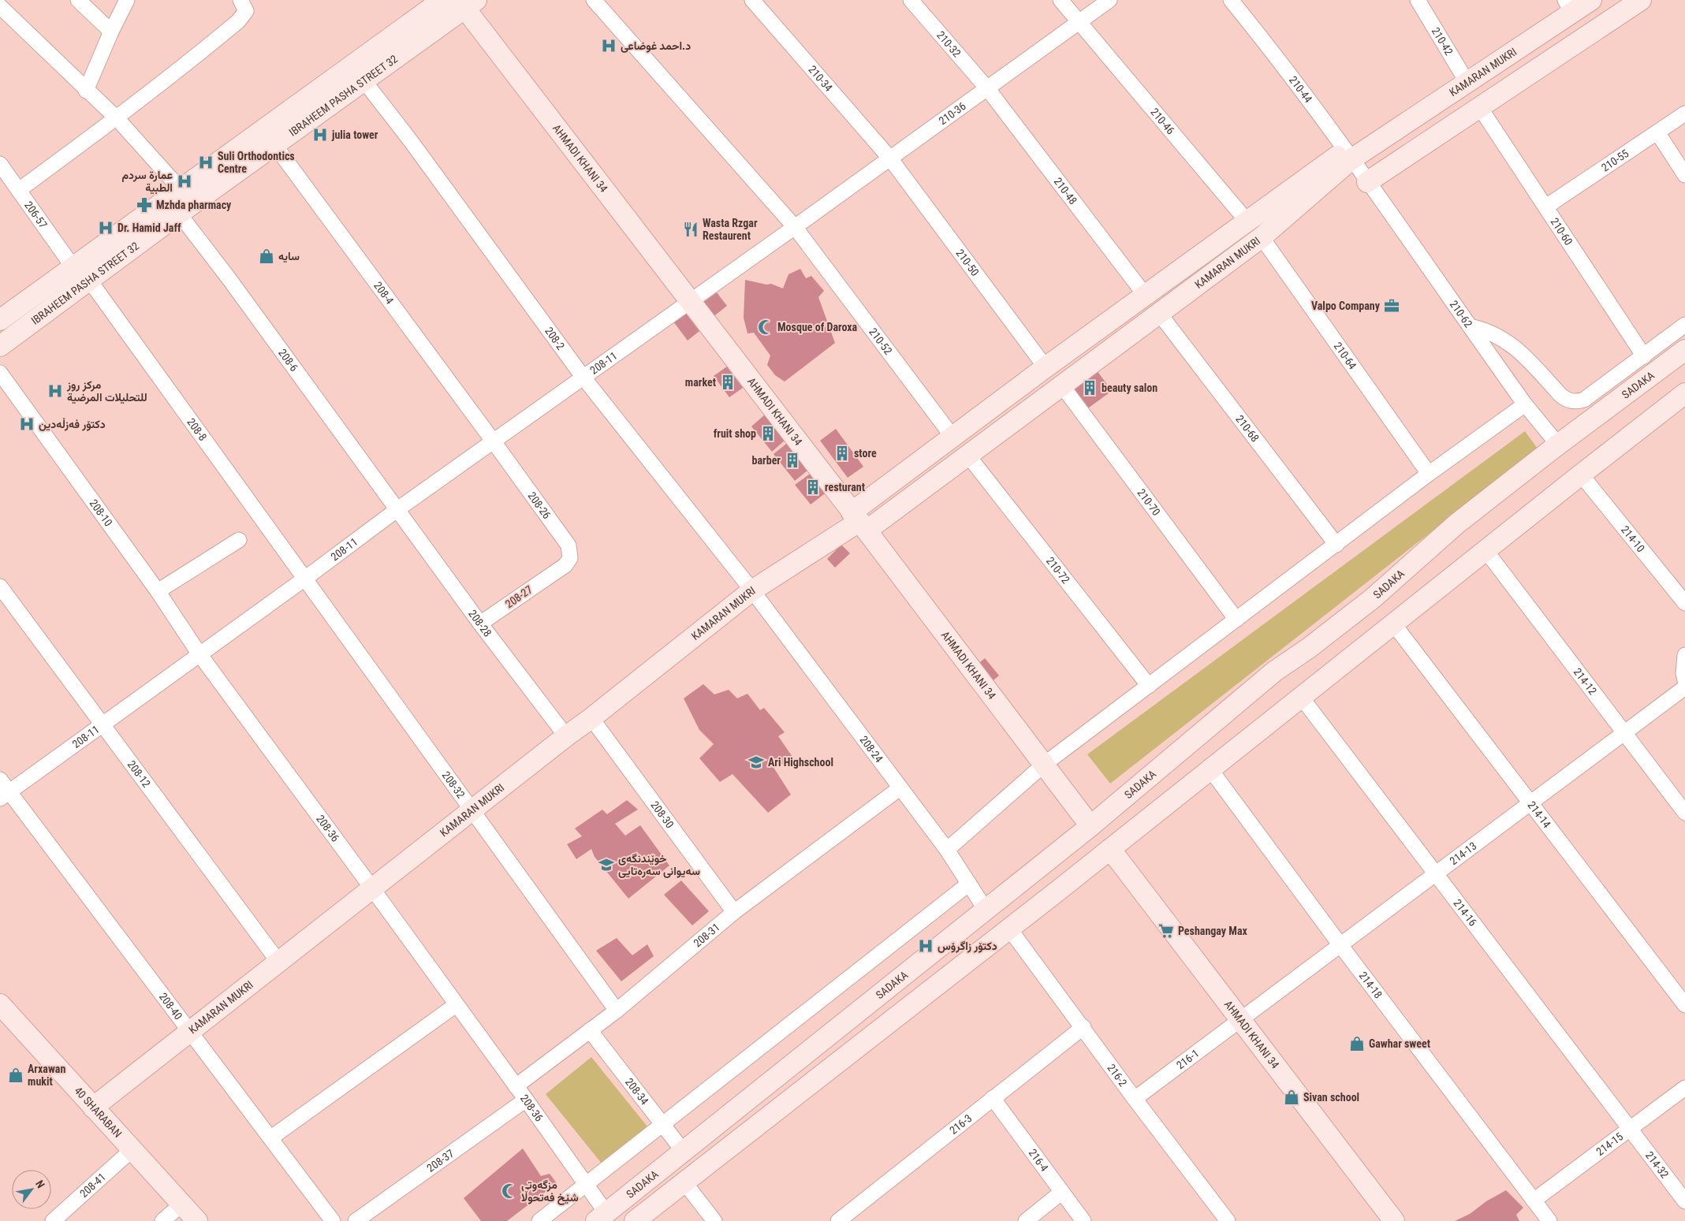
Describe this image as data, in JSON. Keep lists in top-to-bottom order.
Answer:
{
  "streets": {
    "street": [
      "210-42",
      "210-32",
      "KAMARAN MUKRI",
      "210-34",
      "210-44",
      "IBRAHEEM PASHA STREET 32",
      "210-36",
      "210-46",
      "AHMADI KHANI 34",
      "210-55",
      "210-48",
      "206-57",
      "210-60",
      "210-50",
      "208-4",
      "210-62",
      "208-2",
      "210-52",
      "210-64",
      "208-6",
      "208-11",
      "SADAKA",
      "208-8",
      "210-68",
      "210-70",
      "208-26",
      "208-10",
      "214-10",
      "210-72",
      "208-27",
      "208-28",
      "214-12",
      "208-24",
      "208-12",
      "208-32",
      "214-14",
      "208-30",
      "208-36",
      "214-13",
      "214-16",
      "208-31",
      "214-18",
      "208-40",
      "216-1",
      "216-2",
      "208-34",
      "40 SHARABAN",
      "216-3",
      "214-15",
      "216-4",
      "208-37",
      "214-32",
      "208-41"
    ]
  },
  "crossings": [
    ["210-42", "KAMARAN MUKRI"],
    ["210-32", "210-36"],
    ["210-32", "210-48"],
    ["KAMARAN MUKRI", "210-44"],
    ["KAMARAN MUKRI", "210-46"],
    ["KAMARAN MUKRI", "AHMADI KHANI 34"],
    ["KAMARAN MUKRI", "210-48"],
    ["KAMARAN MUKRI", "210-50"],
    ["KAMARAN MUKRI", "208-2"],
    ["KAMARAN MUKRI", "210-52"],
    ["KAMARAN MUKRI", "210-64"],
    ["KAMARAN MUKRI", "210-68"],
    ["KAMARAN MUKRI", "210-70"],
    ["KAMARAN MUKRI", "210-72"],
    ["KAMARAN MUKRI", "208-28"],
    ["KAMARAN MUKRI", "208-24"],
    ["KAMARAN MUKRI", "208-12"],
    ["KAMARAN MUKRI", "208-32"],
    ["KAMARAN MUKRI", "208-30"],
    ["KAMARAN MUKRI", "208-36"],
    ["KAMARAN MUKRI", "208-40"],
    ["KAMARAN MUKRI", "40 SHARABAN"],
    ["210-34", "210-36"],
    ["210-34", "210-50"],
    ["210-44", "210-62"],
    ["IBRAHEEM PASHA STREET 32", "AHMADI KHANI 34"],
    ["IBRAHEEM PASHA STREET 32", "206-57"],
    ["IBRAHEEM PASHA STREET 32", "208-4"],
    ["IBRAHEEM PASHA STREET 32", "208-2"],
    ["IBRAHEEM PASHA STREET 32", "208-6"],
    ["IBRAHEEM PASHA STREET 32", "208-8"],
    ["210-36", "210-46"],
    ["210-36", "AHMADI KHANI 34"],
    ["210-36", "210-48"],
    ["210-36", "210-50"],
    ["210-36", "210-52"],
    ["210-36", "208-11"],
    ["AHMADI KHANI 34", "208-11"],
    ["AHMADI KHANI 34", "SADAKA"],
    ["AHMADI KHANI 34", "214-13"],
    ["AHMADI KHANI 34", "216-1"],
    ["210-55", "210-60"],
    ["208-4", "208-11"],
    ["208-4", "208-26"],
    ["210-62", "SADAKA"],
    ["208-2", "208-11"],
    ["208-2", "208-24"],
    ["208-6", "208-11"],
    ["208-6", "208-28"],
    ["208-11", "208-8"],
    ["208-11", "208-26"],
    ["208-11", "208-10"],
    ["208-11", "208-28"],
    ["208-11", "208-12"],
    ["208-11", "208-32"],
    ["208-11", "208-36"],
    ["208-11", "208-40"],
    ["SADAKA", "208-24"],
    ["SADAKA", "208-36"],
    ["SADAKA", "208-34"],
    ["208-8", "208-32"],
    ["208-26", "208-27"],
    ["208-10", "208-36"],
    ["208-27", "208-28"],
    ["214-12", "214-13"],
    ["208-24", "208-31"],
    ["208-32", "208-31"],
    ["214-14", "214-13"],
    ["208-30", "208-31"],
    ["208-36", "208-31"],
    ["208-36", "208-37"],
    ["214-13", "214-16"],
    ["214-13", "214-18"],
    ["214-13", "216-1"],
    ["214-16", "214-15"],
    ["214-16", "214-32"],
    ["208-31", "208-34"],
    ["214-18", "214-15"],
    ["216-1", "216-2"],
    ["216-2", "216-3"],
    ["40 SHARABAN", "208-41"],
    ["216-3", "216-4"],
    ["214-15", "214-32"]
  ],
  "places": {
    "hospital": [
      "د.احمد غوضاعی",
      "julia tower",
      "Suli Orthodontics Centre",
      "عمارة سردم الطبية",
      "Dr. Hamid Jaff",
      "مركز روز للتحليلات المرضية",
      "دکتۆر فەزڵەدین",
      "دکتۆر زاگرۆس"
    ],
    "pharmacy": ["Mzhda pharmacy"],
    "restaurant": ["Wasta Rzgar Restaurent"],
    "shop": [
      "سایە",
      "Gawhar sweet",
      "Arxawan mukit",
      "Sivan school"
    ],
    "office": ["Valpo Company"],
    "mosque": ["Mosque of Daroxa", "مزگەوتی شێخ فەتحوڵا"],
    "building": [
      "market",
      "beauty salon",
      "fruit shop",
      "store",
      "barber",
      "resturant"
    ],
    "school or university": ["Ari Highschool", "خوێندنگەی سەیوانی سەرەتایی"],
    "supermarket": ["Peshangay Max"]
  },
  "north": "top right"
}
